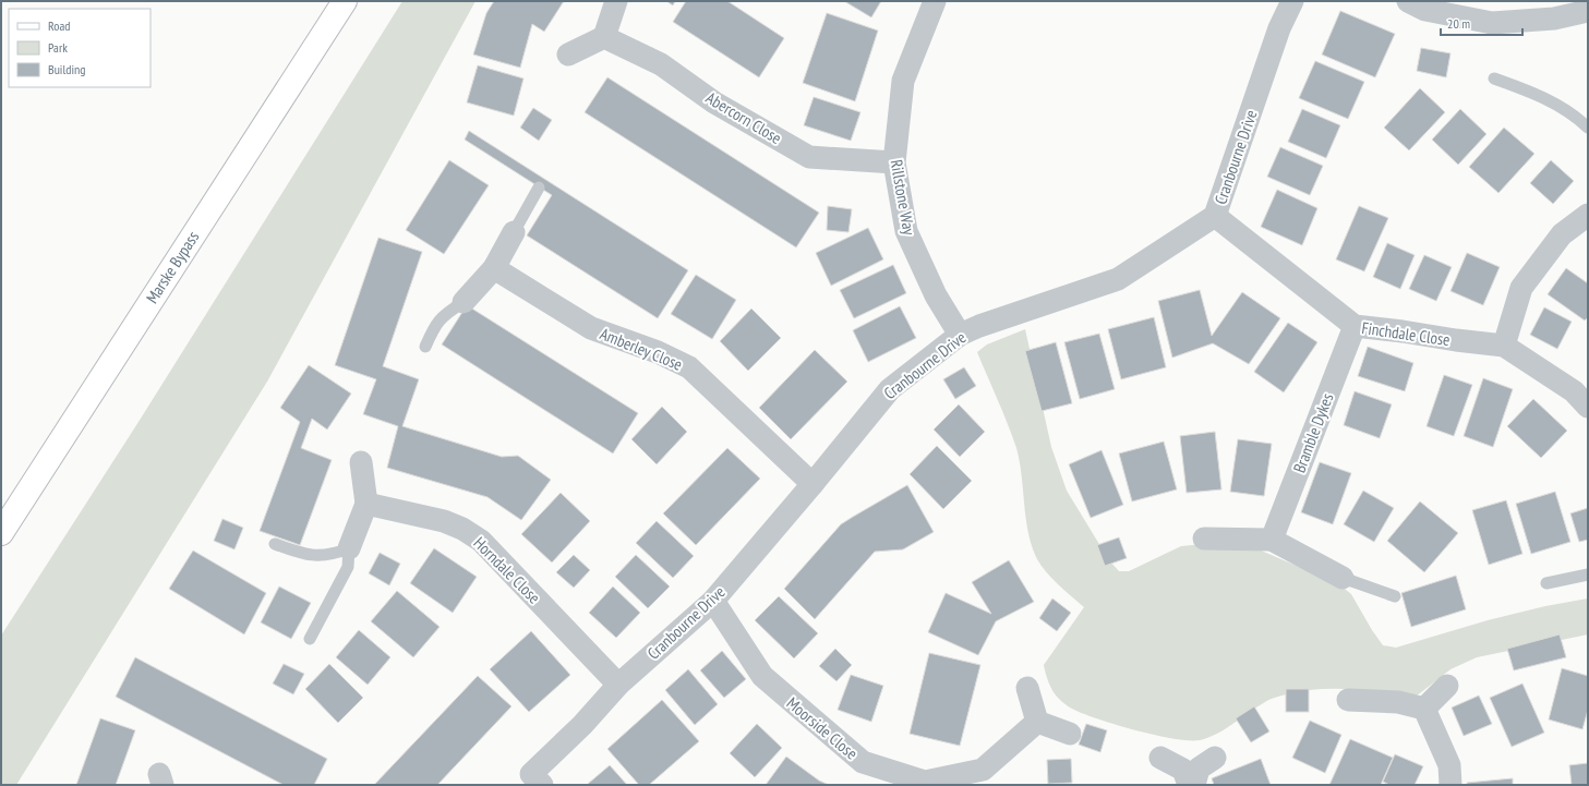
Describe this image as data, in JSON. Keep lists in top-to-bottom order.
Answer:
{
  "streets": {
    "main road": ["Marske Bypass"],
    "street": [
      "Abercorn Close",
      "Cranbourne Drive",
      "Rillstone Way",
      "Finchdale Close",
      "Amberley Close",
      "Bramble Dykes",
      "Horndale Close",
      "Moorside Close"
    ]
  },
  "crossings": [
    ["Abercorn Close", "Rillstone Way"],
    ["Cranbourne Drive", "Rillstone Way"],
    ["Cranbourne Drive", "Finchdale Close"],
    ["Cranbourne Drive", "Amberley Close"],
    ["Cranbourne Drive", "Horndale Close"],
    ["Cranbourne Drive", "Moorside Close"],
    ["Finchdale Close", "Bramble Dykes"]
  ],
  "legend": ["Road", "Park", "Building"],
  "scale_bar": "20 m"
}
